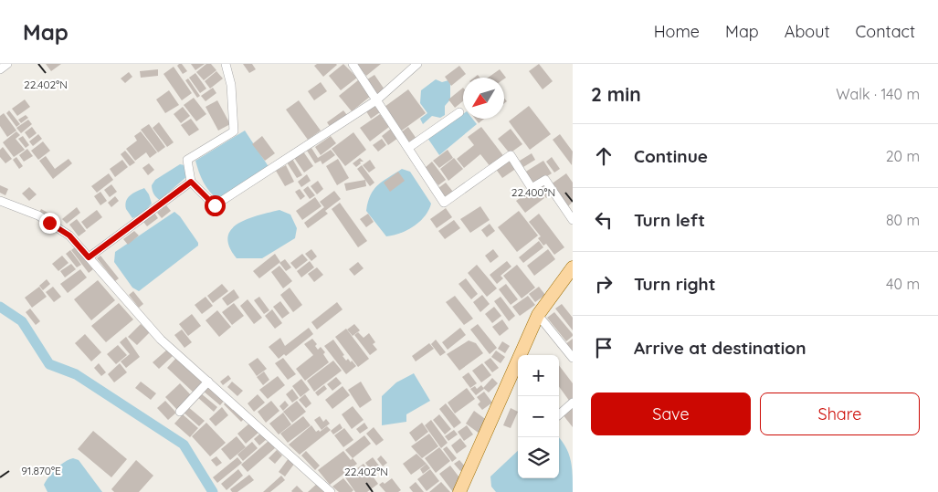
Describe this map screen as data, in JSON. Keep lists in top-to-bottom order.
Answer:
{
  "north": "bottom left",
  "page": {
    "header": "Map",
    "nav": [
      "Home",
      "Map",
      "About",
      "Contact"
    ],
    "heading": ["2 min", "Walk · 140 m"],
    "list": [
      ["Continue", "20 m"],
      ["Turn left", "80 m"],
      ["Turn right", "40 m"],
      "Arrive at destination"
    ],
    "map_buttons": ["+", "−"],
    "buttons": ["Save", "Share"]
  },
  "coordinates": ["22.402°N", "22.400°N", "91.870°E"]
}
